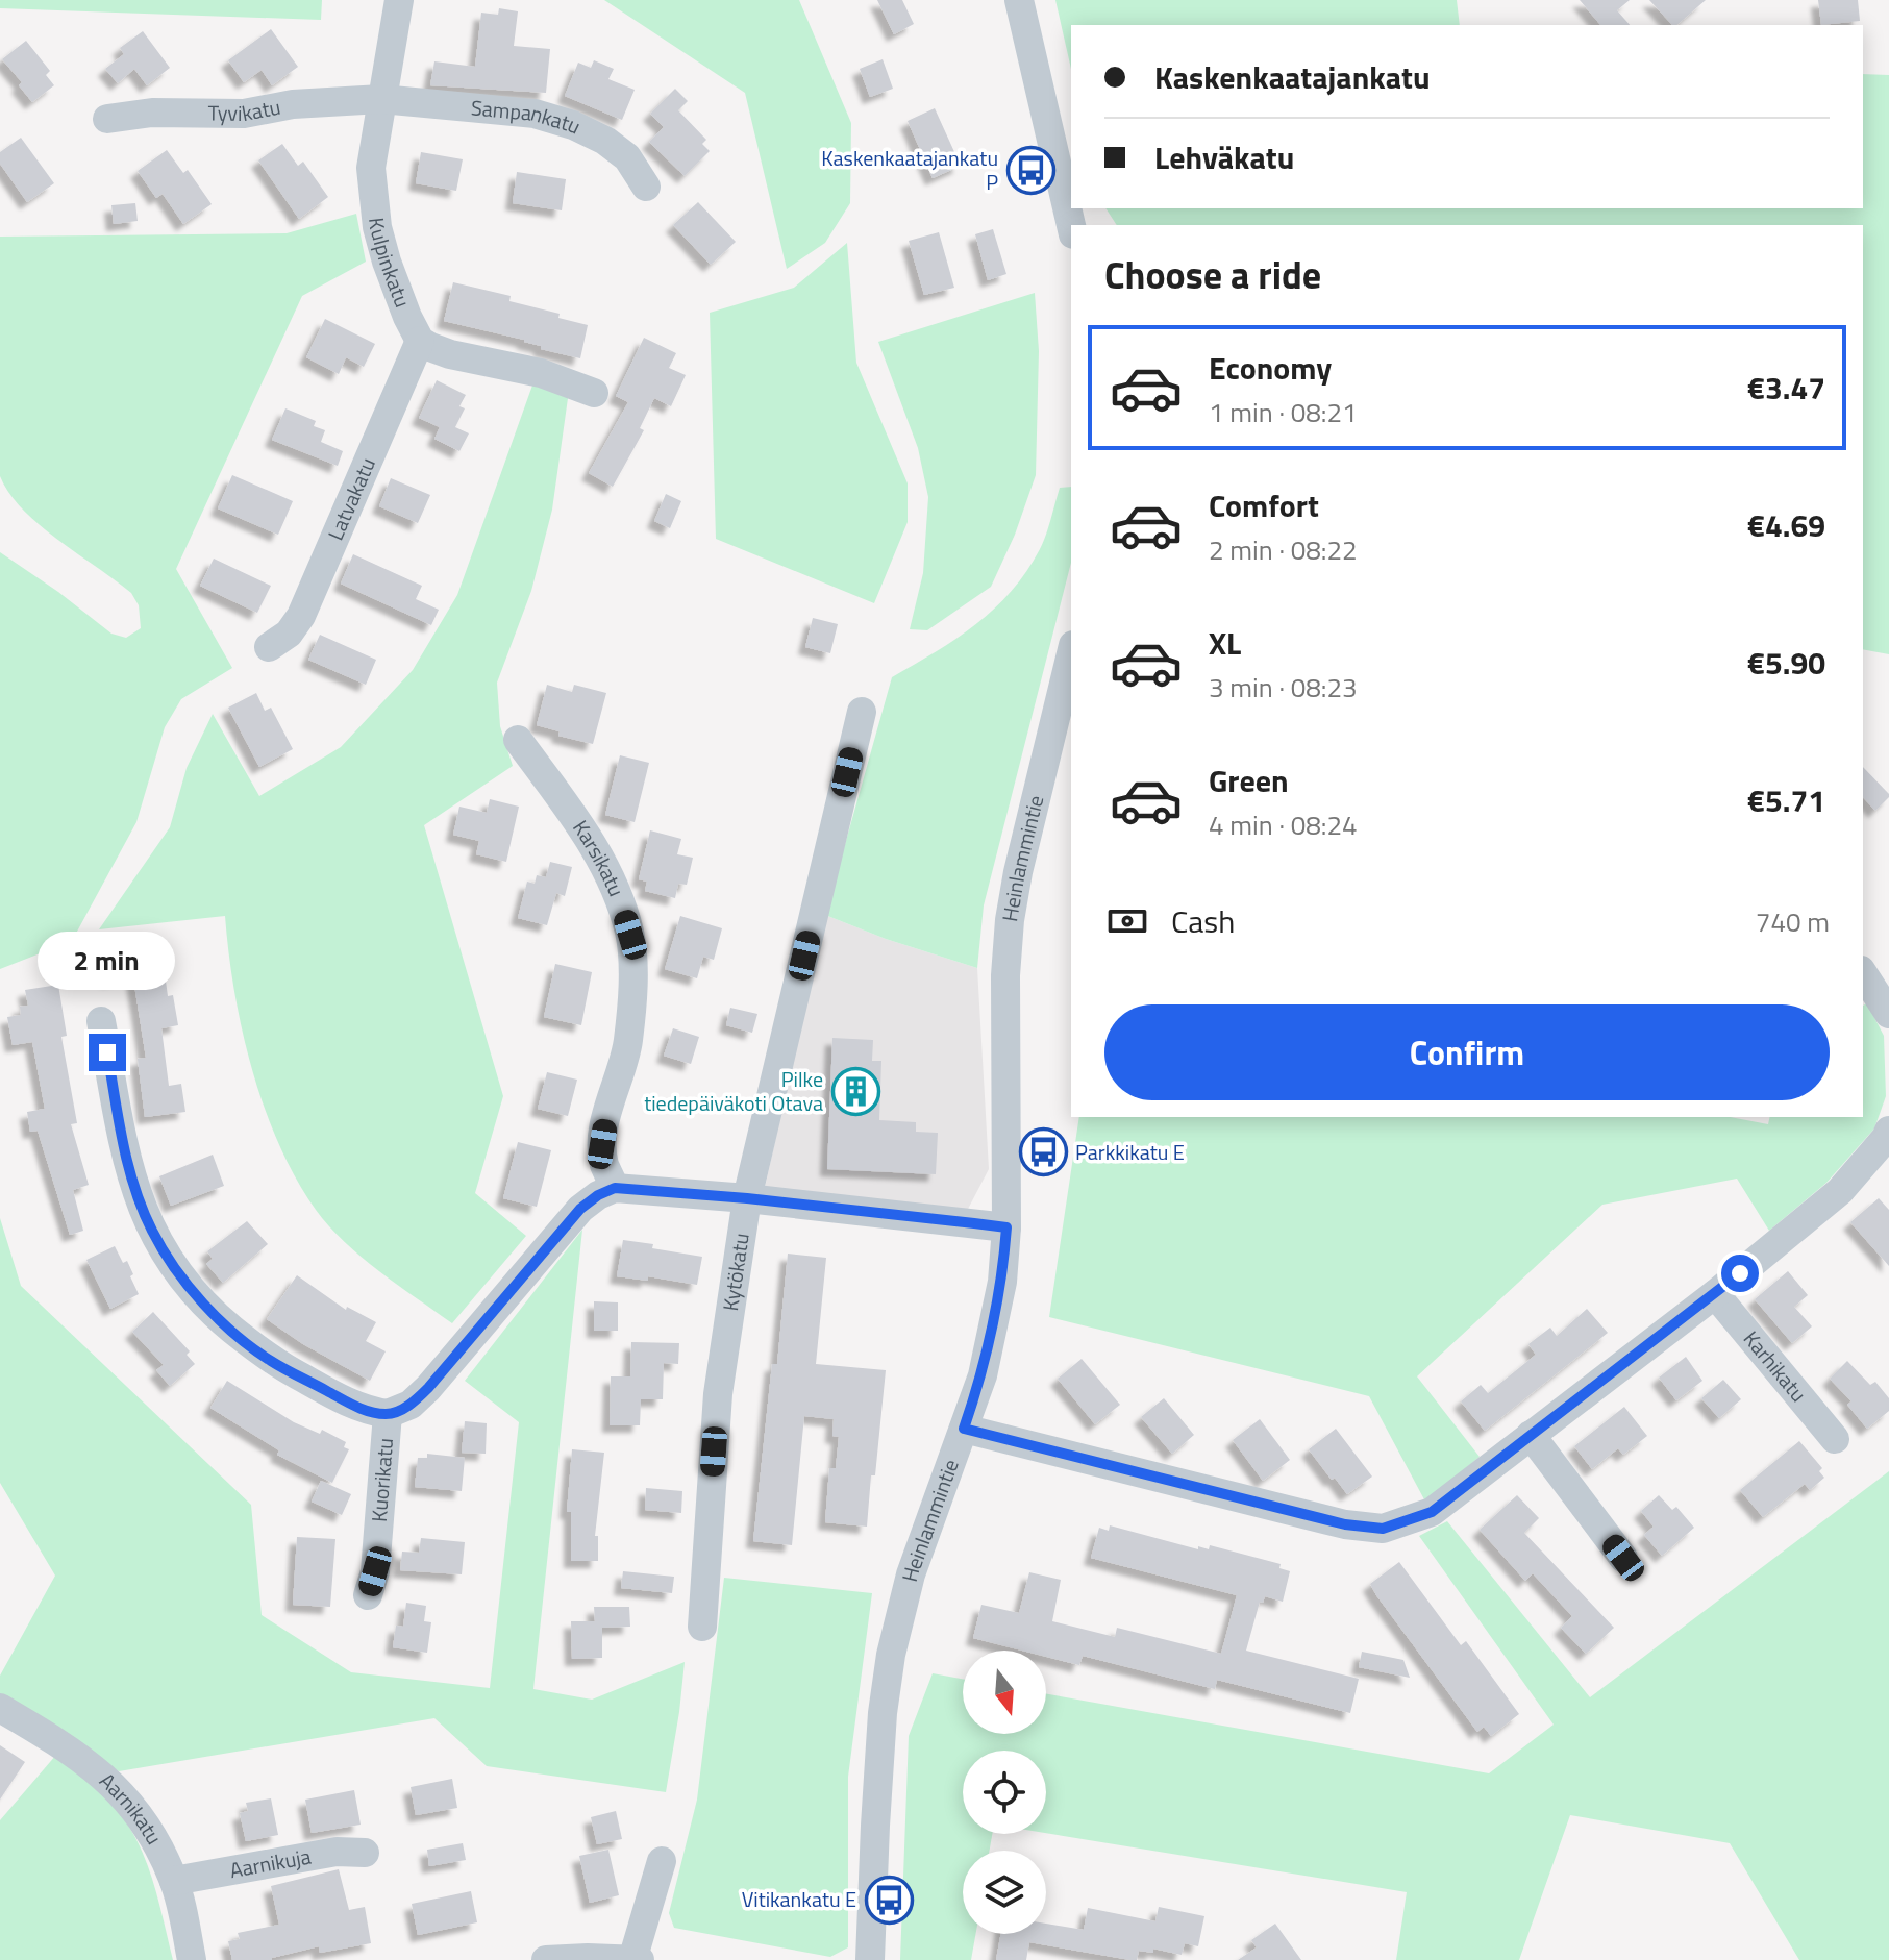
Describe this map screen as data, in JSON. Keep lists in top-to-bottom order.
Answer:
{
  "streets": {
    "street": [
      "Tyvikatu",
      "Sampankatu",
      "Kulpinkatu",
      "Latvakatu",
      "Karsikatu",
      "Heinlammintie",
      "Kytökatu",
      "Karhikatu",
      "Kuorikatu",
      "Aarnikatu",
      "Aarnikuja"
    ]
  },
  "crossings": [
    ["Tyvikatu", "Sampankatu"],
    ["Tyvikatu", "Kulpinkatu"],
    ["Sampankatu", "Kulpinkatu"],
    ["Kulpinkatu", "Latvakatu"],
    ["Aarnikatu", "Aarnikuja"]
  ],
  "places": {
    "bus stop": ["Kaskenkaatajankatu P", "Parkkikatu E", "Vitikankatu E"],
    "building": ["Pilke tiedepäiväkoti Otava"]
  },
  "north": "bottom",
  "page": {
    "banner": ["Kaskenkaatajankatu", "Lehväkatu"],
    "heading": "Choose a ride",
    "list": [
      {
        "name": "Economy",
        "note": "1 min · 08:21",
        "value": "€3.47"
      },
      {
        "name": "Comfort",
        "note": "2 min · 08:22",
        "value": "€4.69"
      },
      {
        "name": "XL",
        "note": "3 min · 08:23",
        "value": "€5.90"
      },
      {
        "name": "Green",
        "note": "4 min · 08:24",
        "value": "€5.71"
      }
    ],
    "pay": ["Cash", "740 m"],
    "bubble": "2 min",
    "buttons": "Confirm"
  }
}
